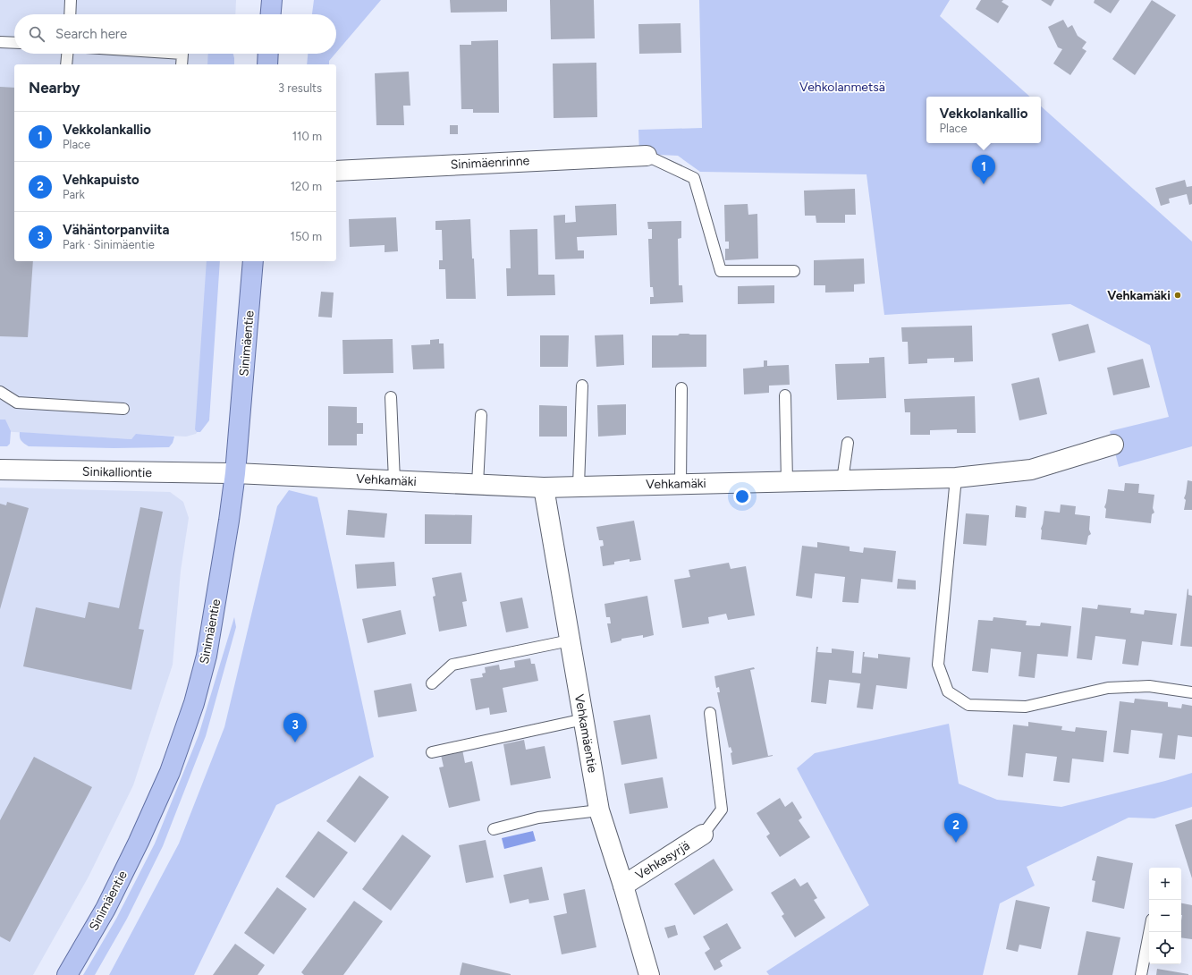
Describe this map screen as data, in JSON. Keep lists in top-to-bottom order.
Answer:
{
  "streets": {
    "main road": ["Sinimäentie"],
    "street": [
      "Sinimäenrinne",
      "Sinikalliontie",
      "Vehkamäki",
      "Vehkamäentie",
      "Vehkasyrjä"
    ]
  },
  "crossings": [
    ["Sinimäentie", "Sinikalliontie"],
    ["Sinimäentie", "Vehkamäki"],
    ["Sinikalliontie", "Vehkamäki"],
    ["Vehkamäki", "Vehkamäentie"],
    ["Vehkamäentie", "Vehkasyrjä"]
  ],
  "parks": ["Vehkolanmetsä"],
  "places": ["Vehkamäki"],
  "page": {
    "search": "Search here",
    "heading": ["Nearby", "3 results"],
    "popup": ["Vekkolankallio", "Place"],
    "list": [
      {
        "mark": "1",
        "name": "Vekkolankallio",
        "note": "Place",
        "value": "110 m"
      },
      {
        "mark": "2",
        "name": "Vehkapuisto",
        "note": "Park",
        "value": "120 m"
      },
      {
        "mark": "3",
        "name": "Vähäntorpanviita",
        "note": "Park · Sinimäentie",
        "value": "150 m"
      }
    ],
    "pins": ["1", "3", "2"],
    "map_buttons": ["+", "−"]
  }
}
